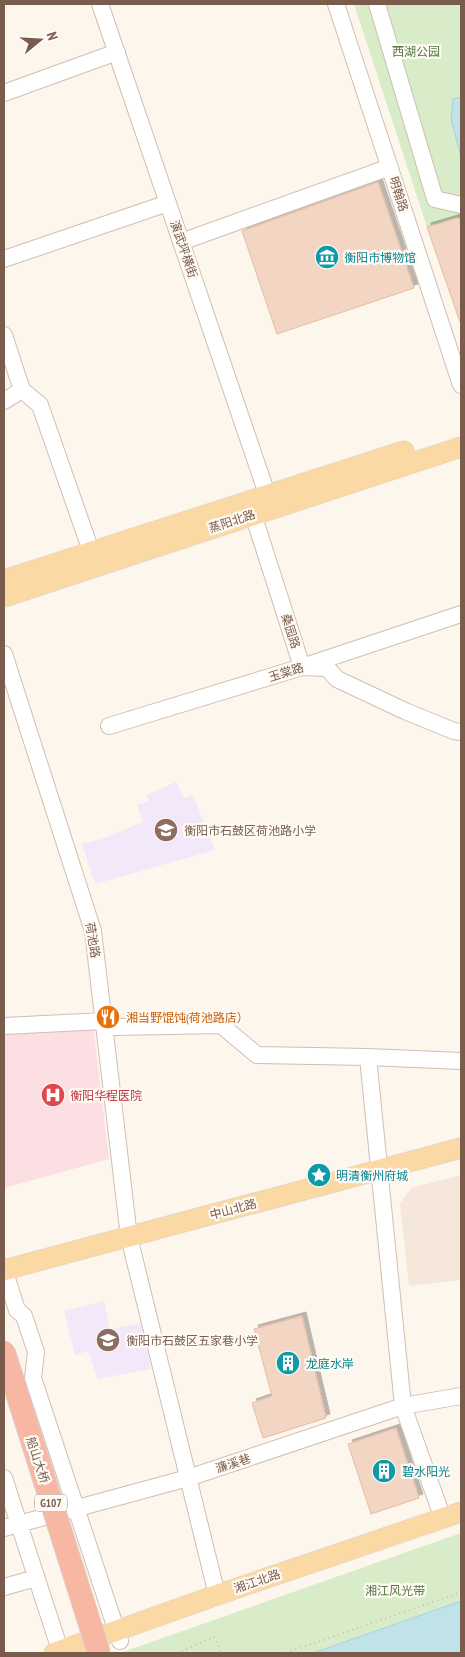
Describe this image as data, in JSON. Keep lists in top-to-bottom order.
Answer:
{
  "streets": {
    "highway": ["船山大桥", "G107"],
    "main road": ["蒸阳北路", "中山北路", "湘江北路"],
    "street": [
      "明翰路",
      "演武坪横街",
      "桑园路",
      "玉棠路",
      "荷池路",
      "濂溪巷"
    ]
  },
  "crossings": [
    ["演武坪横街", "蒸阳北路"],
    ["蒸阳北路", "桑园路"],
    ["桑园路", "玉棠路"],
    ["荷池路", "中山北路"],
    ["荷池路", "濂溪巷"],
    ["荷池路", "湘江北路"]
  ],
  "parks": ["西湖公园", "湘江风光带"],
  "places": {
    "museum": ["衡阳市博物馆"],
    "school or university": ["衡阳市石鼓区荷池路小学", "衡阳市石鼓区五家巷小学"],
    "restaurant": ["湘当野馄饨(荷池路店）"],
    "hospital": ["衡阳华程医院"],
    "place": ["明清衡州府城"],
    "building": ["龙庭水岸", "碧水阳光"]
  },
  "north": "right"
}
